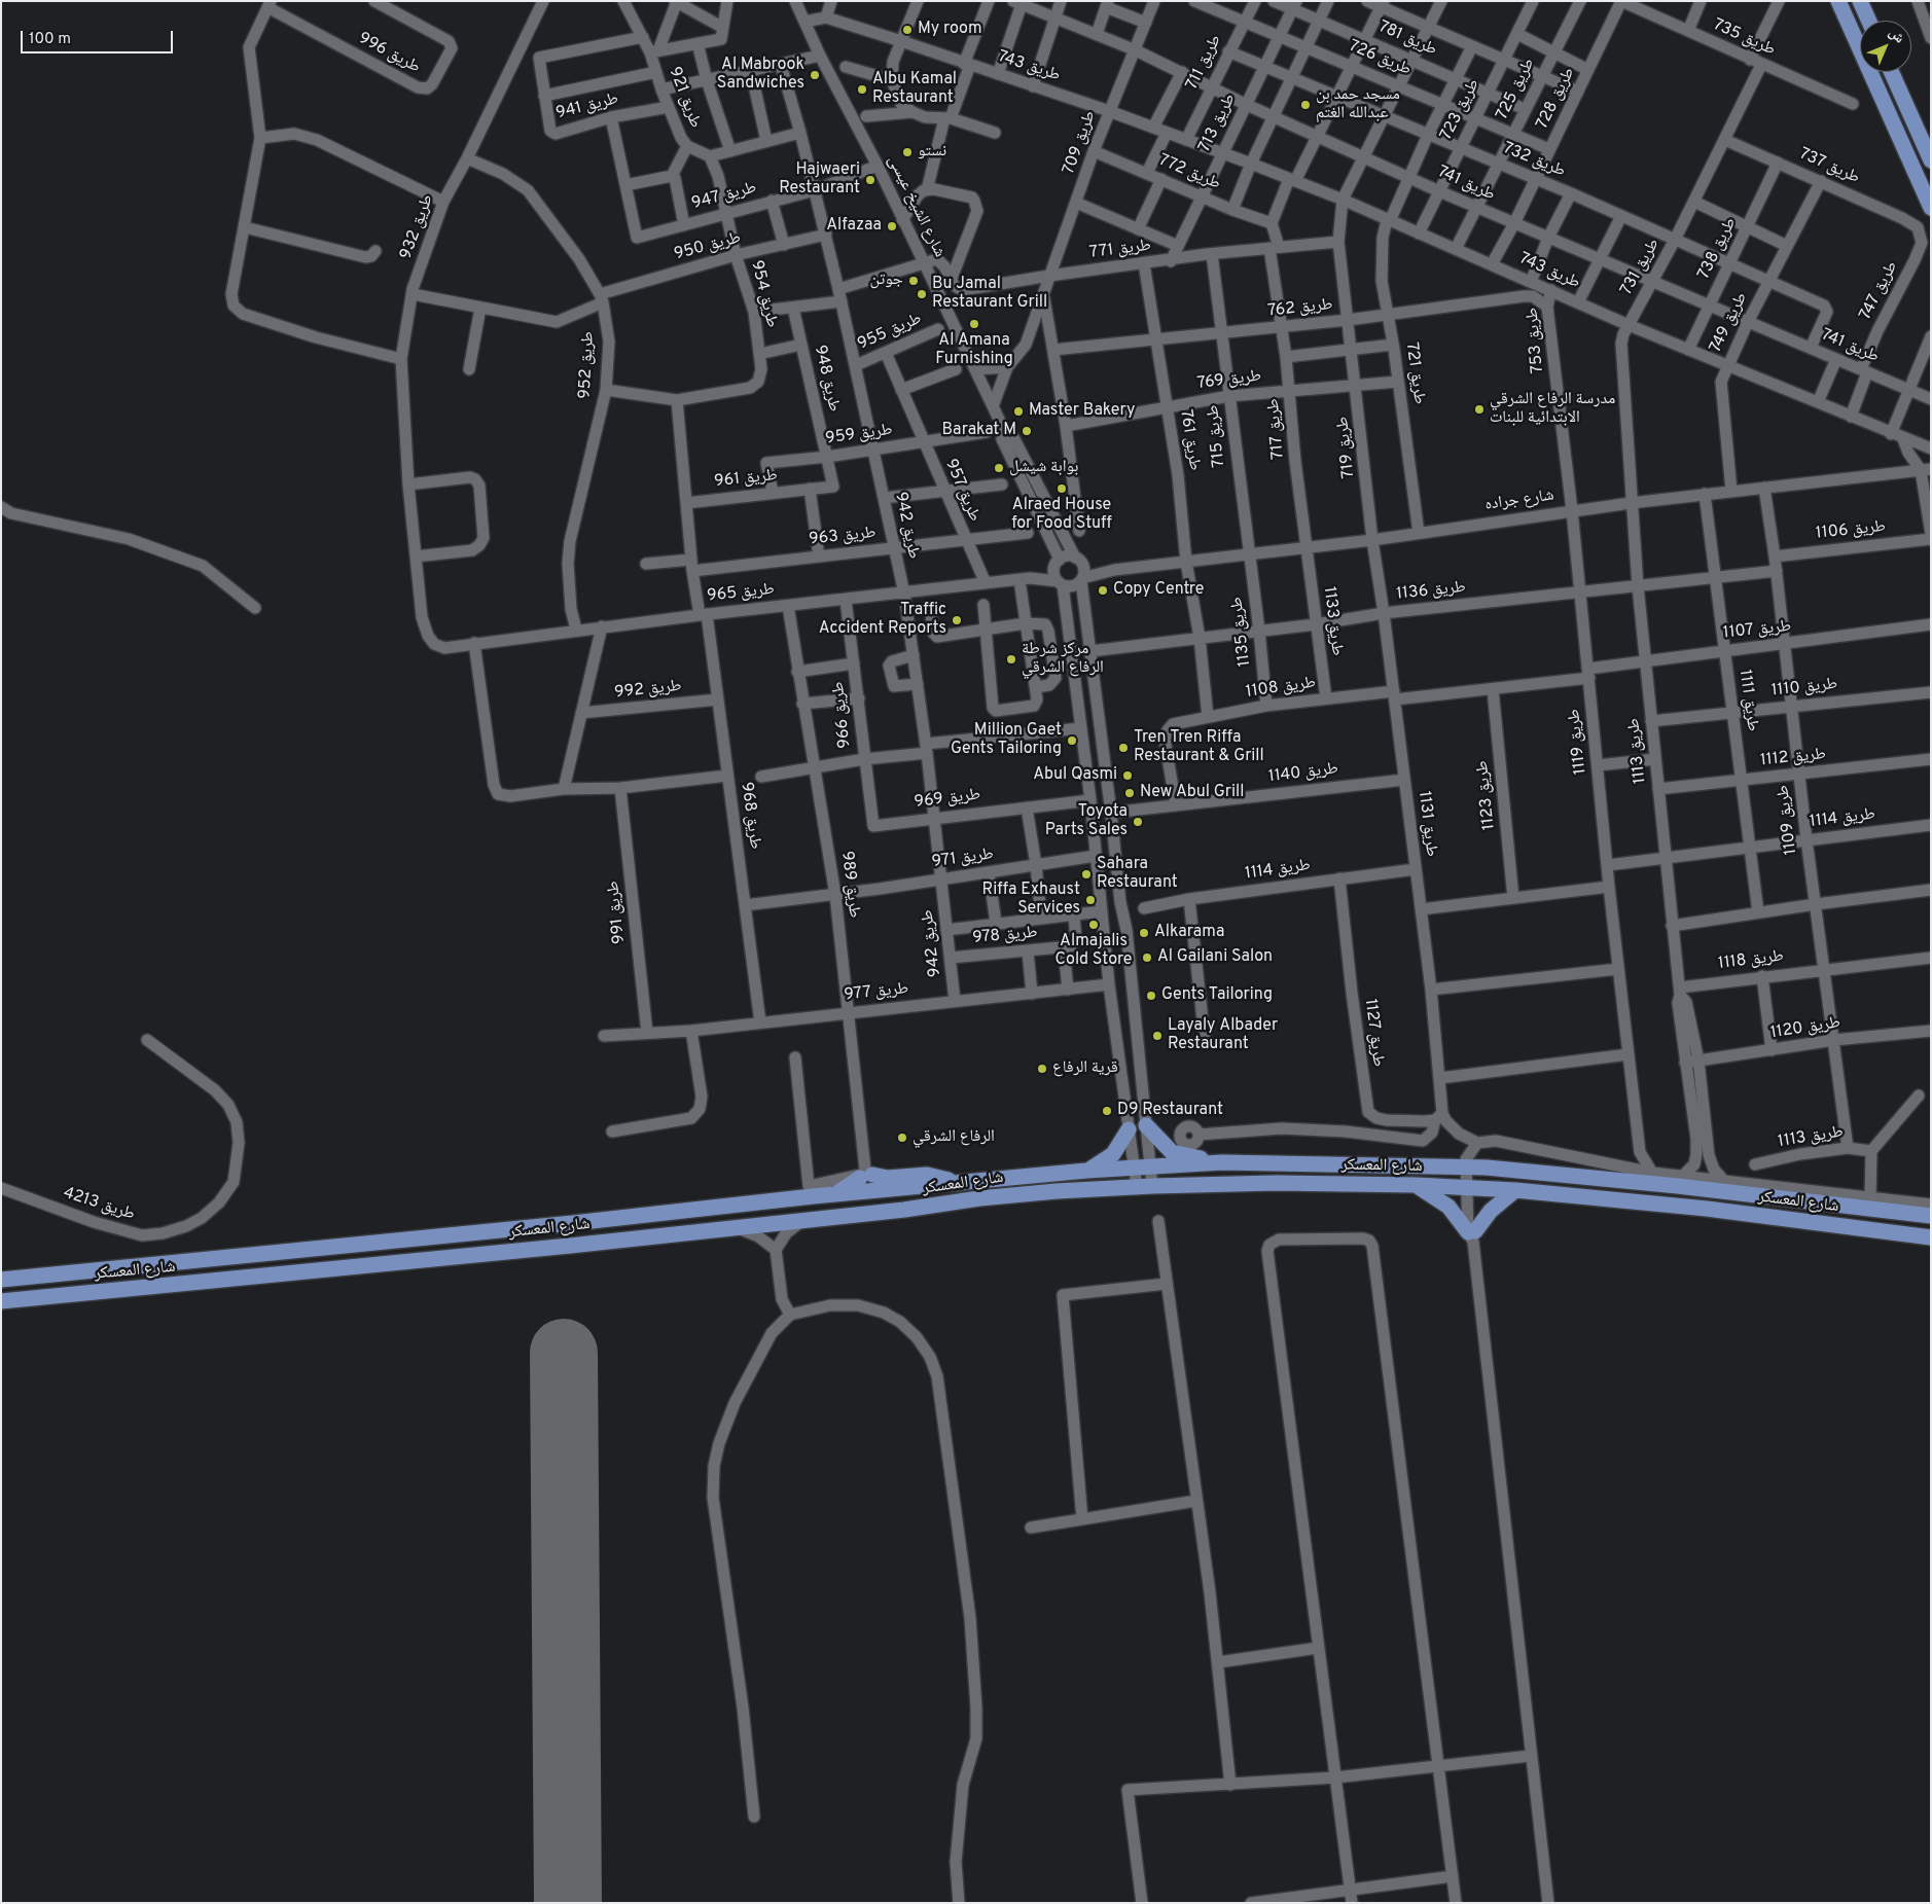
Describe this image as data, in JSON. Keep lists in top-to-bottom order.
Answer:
{
  "streets": {
    "main road": ["شارع المعسكر"],
    "street": [
      "طريق 735",
      "طريق 781",
      "طريق 996",
      "طريق 726",
      "طريق 711",
      "طريق 743",
      "طريق 725",
      "طريق 921",
      "طريق 728",
      "طريق 941",
      "طريق 723",
      "طريق 713",
      "طريق 709",
      "طريق 732",
      "طريق 737",
      "طريق 772",
      "طريق 741",
      "طريق 947",
      "شارع الشيخ عيسى",
      "طريق 932",
      "طريق 950",
      "طريق 738",
      "طريق 771",
      "طريق 731",
      "طريق 747",
      "طريق 954",
      "طريق 762",
      "طريق 749",
      "طريق 955",
      "طريق 753",
      "طريق 952",
      "طريق 721",
      "طريق 948",
      "طريق 769",
      "طريق 717",
      "طريق 959",
      "طريق 715",
      "طريق 761",
      "طريق 719",
      "طريق 961",
      "طريق 957",
      "شارع جراده",
      "طريق 942",
      "طريق 1106",
      "طريق 963",
      "طريق 1136",
      "طريق 965",
      "طريق 1133",
      "طريق 1107",
      "طريق 1135",
      "طريق 1108",
      "طريق 1110",
      "طريق 992",
      "طريق 1111",
      "طريق 966",
      "طريق 1119",
      "طريق 1113",
      "طريق 1112",
      "طريق 1140",
      "طريق 1123",
      "طريق 969",
      "طريق 968",
      "طريق 1114",
      "طريق 1109",
      "طريق 1131",
      "طريق 971",
      "طريق 989",
      "طريق 991",
      "طريق 978",
      "طريق 1118",
      "طريق 977",
      "طريق 1120",
      "طريق 1127",
      "طريق 4213"
    ]
  },
  "crossings": [
    ["طريق 735", "طريق 728"],
    ["طريق 735", "طريق 731"],
    ["طريق 781", "طريق 725"],
    ["طريق 781", "طريق 723"],
    ["طريق 781", "طريق 713"],
    ["طريق 781", "طريق 721"],
    ["طريق 781", "طريق 719"],
    ["طريق 996", "طريق 932"],
    ["طريق 726", "طريق 711"],
    ["طريق 726", "طريق 725"],
    ["طريق 726", "طريق 728"],
    ["طريق 726", "طريق 723"],
    ["طريق 726", "طريق 713"],
    ["طريق 726", "طريق 721"],
    ["طريق 726", "طريق 719"],
    ["طريق 711", "طريق 743"],
    ["طريق 711", "طريق 732"],
    ["طريق 711", "طريق 741"],
    ["طريق 743", "طريق 725"],
    ["طريق 743", "طريق 728"],
    ["طريق 743", "طريق 723"],
    ["طريق 743", "طريق 713"],
    ["طريق 743", "طريق 709"],
    ["طريق 743", "شارع الشيخ عيسى"],
    ["طريق 743", "طريق 738"],
    ["طريق 743", "طريق 731"],
    ["طريق 743", "طريق 747"],
    ["طريق 743", "طريق 749"],
    ["طريق 743", "طريق 753"],
    ["طريق 743", "طريق 721"],
    ["طريق 743", "طريق 719"],
    ["طريق 725", "طريق 732"],
    ["طريق 725", "طريق 741"],
    ["طريق 921", "طريق 941"],
    ["طريق 921", "طريق 954"],
    ["طريق 728", "طريق 732"],
    ["طريق 728", "طريق 741"],
    ["طريق 723", "طريق 732"],
    ["طريق 723", "طريق 741"],
    ["طريق 713", "طريق 732"],
    ["طريق 713", "طريق 772"],
    ["طريق 713", "طريق 741"],
    ["طريق 713", "طريق 771"],
    ["طريق 709", "طريق 772"],
    ["طريق 709", "طريق 741"],
    ["طريق 709", "شارع الشيخ عيسى"],
    ["طريق 709", "طريق 771"],
    ["طريق 709", "طريق 762"],
    ["طريق 709", "طريق 769"],
    ["طريق 732", "طريق 741"],
    ["طريق 732", "طريق 738"],
    ["طريق 732", "طريق 731"],
    ["طريق 732", "طريق 749"],
    ["طريق 732", "طريق 721"],
    ["طريق 732", "طريق 719"],
    ["طريق 737", "طريق 738"],
    ["طريق 737", "طريق 731"],
    ["طريق 737", "طريق 747"],
    ["طريق 737", "طريق 749"],
    ["طريق 772", "طريق 717"],
    ["طريق 741", "طريق 738"],
    ["طريق 741", "طريق 731"],
    ["طريق 741", "طريق 747"],
    ["طريق 741", "طريق 749"],
    ["طريق 741", "طريق 721"],
    ["طريق 741", "طريق 719"],
    ["طريق 947", "شارع الشيخ عيسى"],
    ["طريق 947", "طريق 954"],
    ["طريق 947", "طريق 942"],
    ["شارع الشيخ عيسى", "طريق 965"],
    ["طريق 932", "طريق 950"],
    ["طريق 932", "طريق 952"],
    ["طريق 932", "طريق 965"],
    ["طريق 950", "طريق 954"],
    ["طريق 950", "طريق 952"],
    ["طريق 950", "طريق 942"],
    ["طريق 771", "طريق 717"],
    ["طريق 771", "طريق 715"],
    ["طريق 771", "طريق 761"],
    ["طريق 771", "طريق 719"],
    ["طريق 731", "شارع جراده"],
    ["طريق 731", "طريق 1113"],
    ["طريق 762", "طريق 753"],
    ["طريق 762", "طريق 721"],
    ["طريق 762", "طريق 717"],
    ["طريق 762", "طريق 715"],
    ["طريق 762", "طريق 761"],
    ["طريق 762", "طريق 719"],
    ["طريق 749", "شارع جراده"],
    ["طريق 955", "طريق 957"],
    ["طريق 955", "طريق 942"],
    ["طريق 753", "شارع جراده"],
    ["طريق 753", "طريق 1119"],
    ["طريق 952", "طريق 965"],
    ["طريق 721", "طريق 769"],
    ["طريق 721", "شارع جراده"],
    ["طريق 948", "طريق 959"],
    ["طريق 948", "طريق 961"],
    ["طريق 769", "طريق 717"],
    ["طريق 769", "طريق 715"],
    ["طريق 769", "طريق 761"],
    ["طريق 769", "طريق 719"],
    ["طريق 717", "شارع جراده"],
    ["طريق 717", "طريق 1133"],
    ["طريق 959", "طريق 961"],
    ["طريق 959", "طريق 957"],
    ["طريق 959", "طريق 942"],
    ["طريق 715", "شارع جراده"],
    ["طريق 715", "طريق 1135"],
    ["طريق 761", "شارع جراده"],
    ["طريق 761", "طريق 1136"],
    ["طريق 761", "طريق 1108"],
    ["طريق 719", "شارع جراده"],
    ["طريق 719", "طريق 1131"],
    ["طريق 957", "طريق 963"],
    ["طريق 957", "طريق 965"],
    ["شارع جراده", "طريق 1133"],
    ["شارع جراده", "طريق 1135"],
    ["شارع جراده", "طريق 1111"],
    ["شارع جراده", "طريق 1119"],
    ["شارع جراده", "طريق 1113"],
    ["شارع جراده", "طريق 1109"],
    ["شارع جراده", "طريق 1131"],
    ["طريق 942", "طريق 963"],
    ["طريق 942", "طريق 965"],
    ["طريق 942", "طريق 969"],
    ["طريق 942", "طريق 971"],
    ["طريق 942", "طريق 978"],
    ["طريق 942", "طريق 977"],
    ["طريق 1106", "طريق 1109"],
    ["طريق 1136", "طريق 1133"],
    ["طريق 1136", "طريق 1135"],
    ["طريق 1136", "طريق 1111"],
    ["طريق 1136", "طريق 1119"],
    ["طريق 1136", "طريق 1113"],
    ["طريق 1136", "طريق 1109"],
    ["طريق 1136", "طريق 1131"],
    ["طريق 965", "طريق 992"],
    ["طريق 965", "طريق 966"],
    ["طريق 965", "طريق 968"],
    ["طريق 965", "طريق 989"],
    ["طريق 1133", "طريق 1108"],
    ["طريق 1107", "طريق 1111"],
    ["طريق 1107", "طريق 1119"],
    ["طريق 1107", "طريق 1113"],
    ["طريق 1107", "طريق 1109"],
    ["طريق 1135", "طريق 1108"],
    ["طريق 1108", "طريق 1140"],
    ["طريق 1108", "طريق 1131"],
    ["طريق 1110", "طريق 1111"],
    ["طريق 1110", "طريق 1113"],
    ["طريق 1110", "طريق 1109"],
    ["طريق 992", "طريق 968"],
    ["طريق 1111", "طريق 1112"],
    ["طريق 1111", "طريق 1114"],
    ["طريق 966", "طريق 969"],
    ["طريق 1113", "طريق 1112"],
    ["طريق 1113", "طريق 1114"],
    ["طريق 1113", "طريق 1109"],
    ["طريق 1113", "طريق 1118"],
    ["طريق 1113", "طريق 1120"],
    ["طريق 1112", "طريق 1109"],
    ["طريق 1140", "طريق 1131"],
    ["طريق 968", "طريق 971"],
    ["طريق 968", "طريق 977"],
    ["طريق 1114", "طريق 1109"],
    ["طريق 1114", "طريق 1131"],
    ["طريق 1114", "طريق 1127"],
    ["طريق 1109", "طريق 1118"],
    ["طريق 1109", "طريق 1120"],
    ["طريق 971", "طريق 989"],
    ["طريق 989", "طريق 977"],
    ["طريق 991", "طريق 977"]
  ],
  "places": [
    "My room",
    "Al Mabrook Sandwiches",
    "Albu Kamal Restaurant",
    "مسجد حمد بن عبدالله الغتم",
    "نستو",
    "Hajwaeri Restaurant",
    "Alfazaa",
    "جوتن",
    "Bu Jamal Restaurant Grill",
    "Al Amana Furnishing",
    "مدرسة الرفاع الشرقي الابتدائية للبنات",
    "Master Bakery",
    "Barakat M",
    "بوابة شيشل",
    "Alraed House for Food Stuff",
    "Copy Centre",
    "Traffic Accident Reports",
    "مركز شرطة الرفاع الشرقي",
    "Million Gaet Gents Tailoring",
    "Tren Tren Riffa Restaurant & Grill",
    "Abul Qasmi",
    "New Abul Grill",
    "Toyota Parts Sales",
    "Sahara Restaurant",
    "Riffa Exhaust Services",
    "Almajalis Cold Store",
    "Alkarama",
    "Al Gailani Salon",
    "Gents Tailoring",
    "Layaly Albader Restaurant",
    "قرية الرفاع",
    "D9 Restaurant",
    "الرفاع الشرقي"
  ],
  "scale_bar": "100 m",
  "north": "top right"
}
